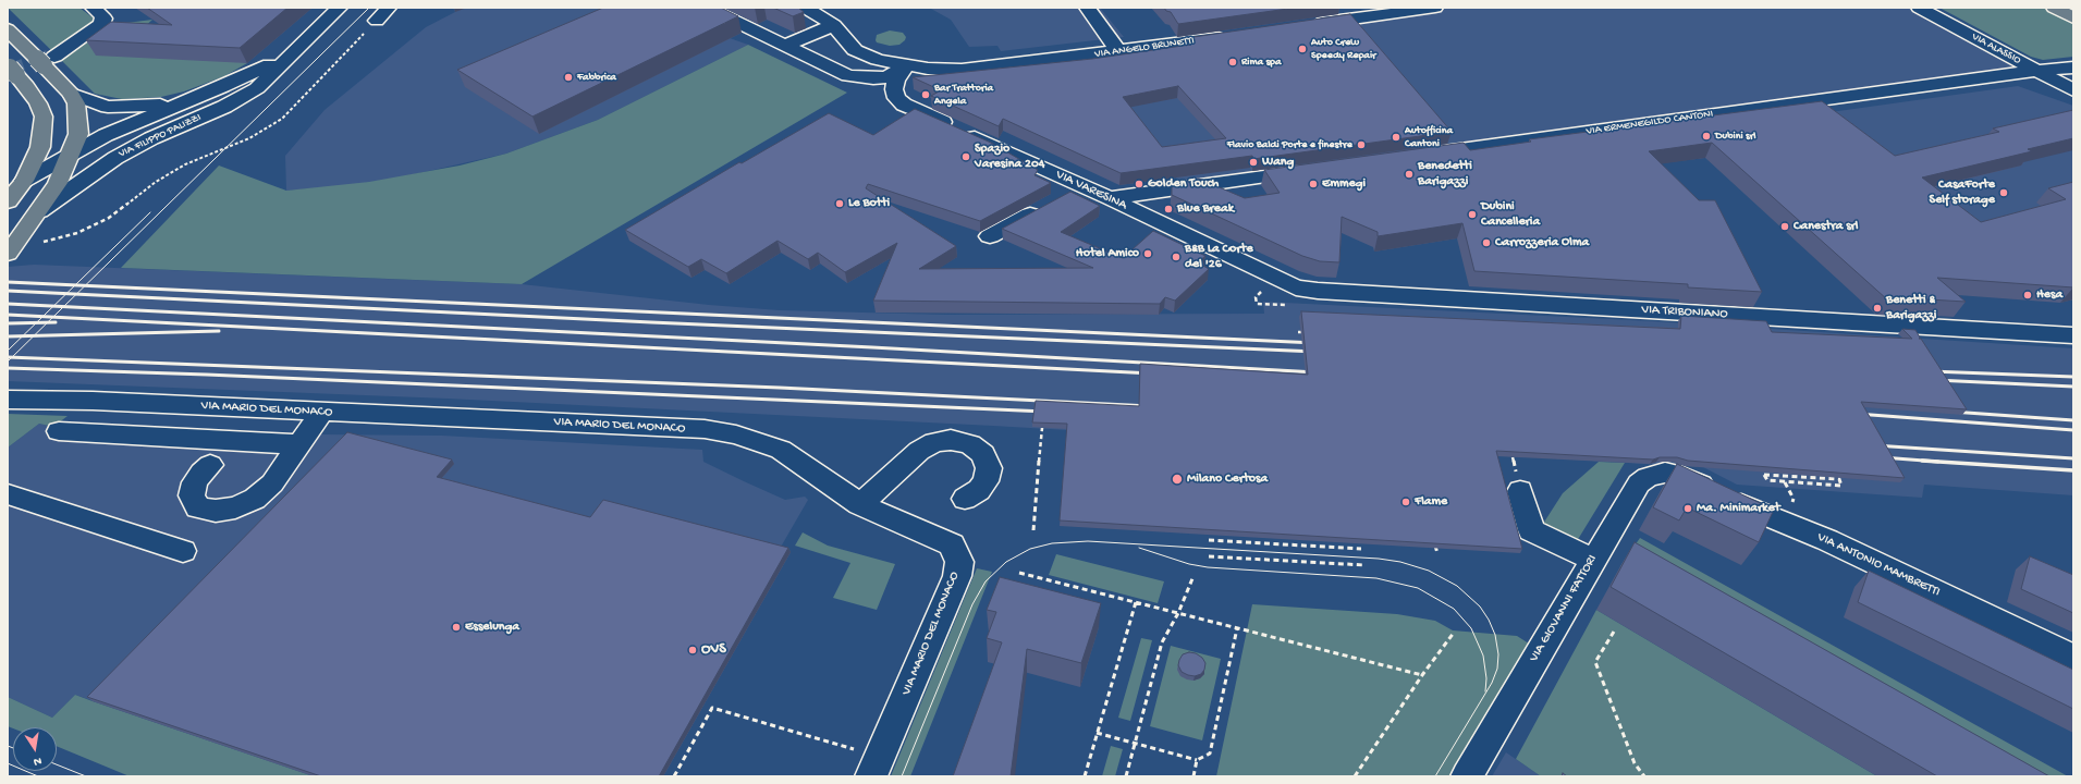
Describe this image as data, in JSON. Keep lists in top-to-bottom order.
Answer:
{
  "streets": {
    "main road": ["VIA FILIPPO PALIZZI"],
    "street": [
      "VIA ANGELO BRUNETTI",
      "VIA ALASSIO",
      "VIA ERMENEGILDO CANTONI",
      "VIA VARESINA",
      "VIA TRIBONIANO",
      "VIA MARIO DEL MONACO",
      "VIA ANTONIO MAMBRETTI",
      "VIA GIOVANNI FATTORI"
    ]
  },
  "crossings": [
    ["VIA ANGELO BRUNETTI", "VIA VARESINA"],
    ["VIA ALASSIO", "VIA ERMENEGILDO CANTONI"],
    ["VIA VARESINA", "VIA TRIBONIANO"],
    ["VIA ANTONIO MAMBRETTI", "VIA GIOVANNI FATTORI"]
  ],
  "places": [
    "Auto Crew Speedy Repair",
    "Rima spa",
    "Fabbrica",
    "Bar Trattoria Angela",
    "Dubini srl",
    "Autofficina Cantoni",
    "Flavio Baldi Porte e finestre",
    "Spazio Varesina 204",
    "Wang",
    "Benedetti Barigazzi",
    "Golden Touch",
    "Emmegi",
    "CasaForte Self storage",
    "Le Botti",
    "Blue Break",
    "Dubini Cancelleria",
    "Canestra srl",
    "Carrozzeria Olma",
    "Hotel Amico",
    "B&B La Corte del '26",
    "Hesa",
    "Benetti & Barigazzi",
    "Milano Certosa",
    "Flame",
    "Ma. Minimarket",
    "Esselunga",
    "OVS"
  ],
  "north": "bottom"
}
